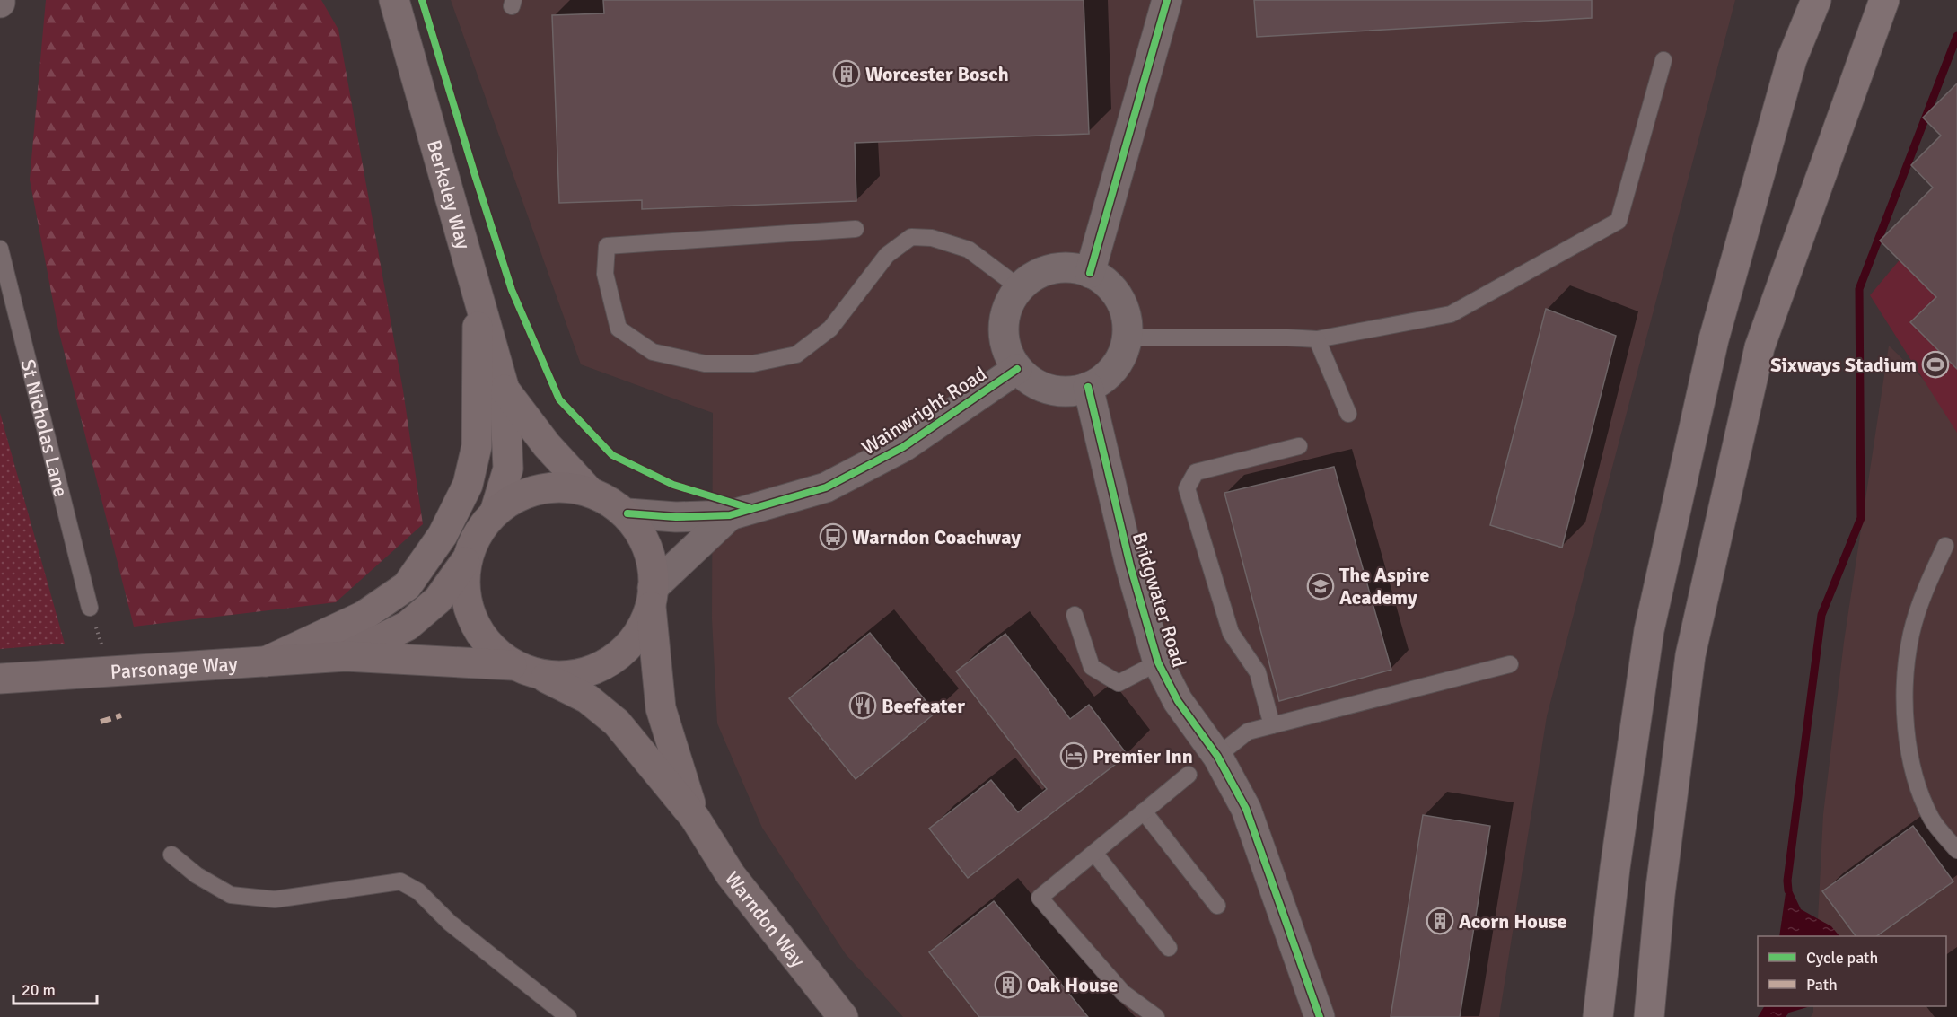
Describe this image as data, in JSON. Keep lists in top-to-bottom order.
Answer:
{
  "streets": {
    "main road": ["Berkeley Way", "Parsonage Way", "Warndon Way"],
    "street": ["Wainwright Road", "Bridgwater Road"],
    "lane": ["St Nicholas Lane"]
  },
  "crossings": [
    ["Berkeley Way", "Wainwright Road"],
    ["Berkeley Way", "Parsonage Way"],
    ["Berkeley Way", "Warndon Way"],
    ["Wainwright Road", "Bridgwater Road"],
    ["Wainwright Road", "Parsonage Way"],
    ["Wainwright Road", "Warndon Way"],
    ["Parsonage Way", "Warndon Way"]
  ],
  "places": {
    "building": ["Worcester Bosch", "Acorn House", "Oak House"],
    "sports": ["Sixways Stadium"],
    "bus stop": ["Warndon Coachway"],
    "school or university": ["The Aspire Academy"],
    "restaurant": ["Beefeater"],
    "hotel": ["Premier Inn"]
  },
  "legend": ["Cycle path", "Path"],
  "scale_bar": "20 m"
}
